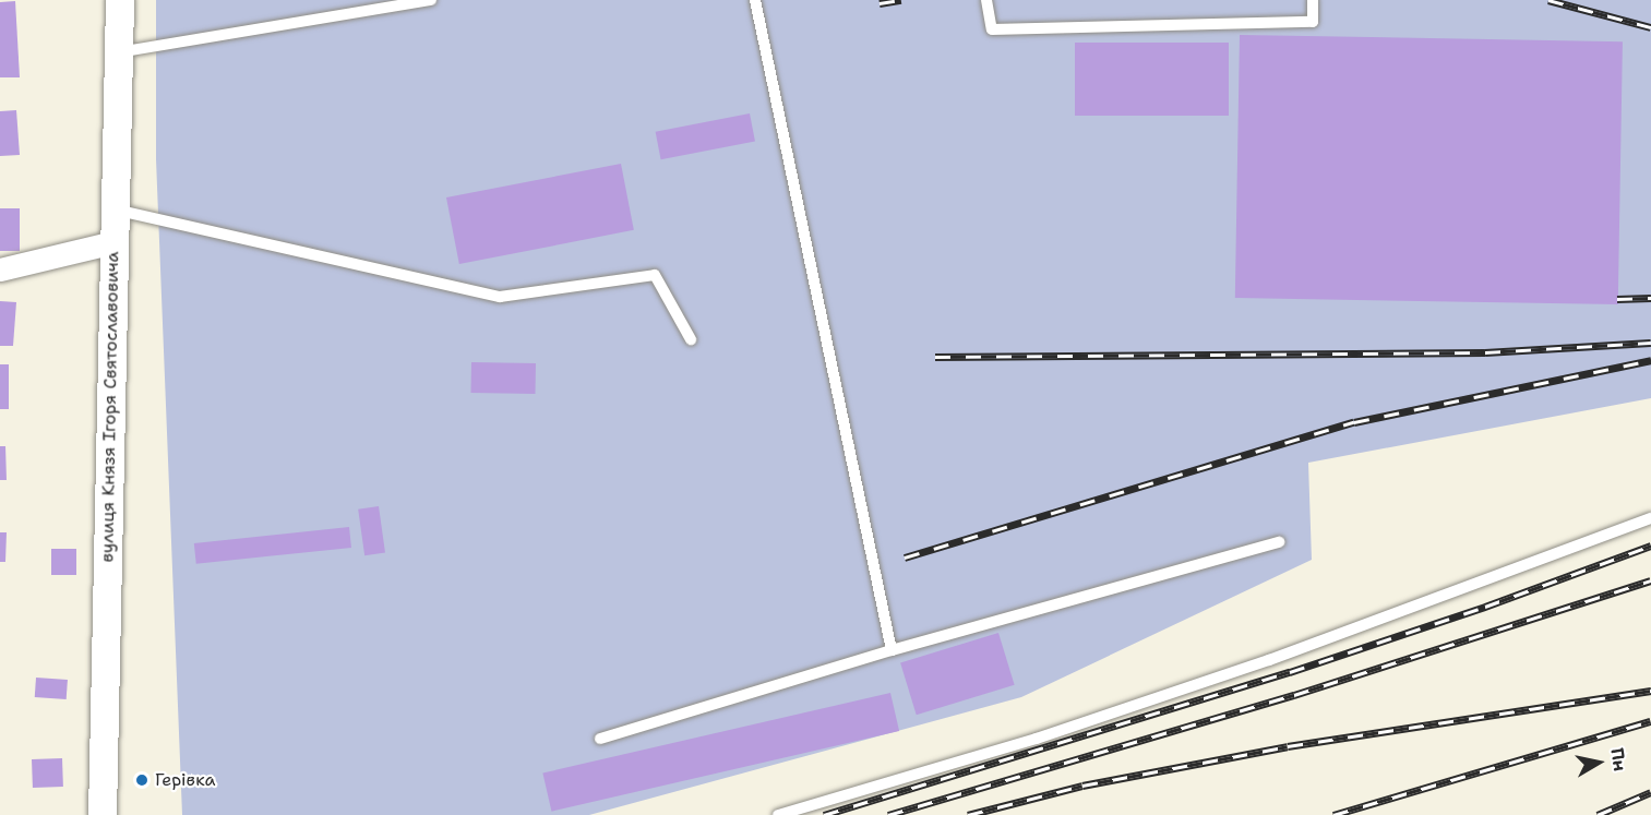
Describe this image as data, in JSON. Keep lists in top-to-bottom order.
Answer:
{
  "streets": {
    "street": ["вулиця Князя Ігоря Святославовича"]
  },
  "places": ["Герівка"],
  "north": "right"
}
